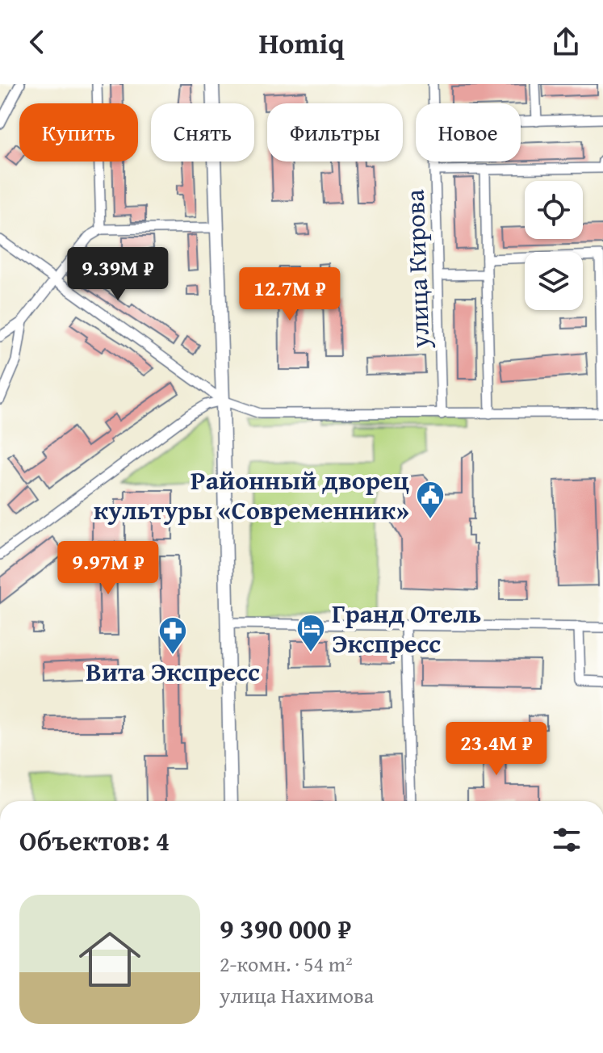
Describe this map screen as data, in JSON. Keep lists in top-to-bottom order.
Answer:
{
  "streets": {
    "street": ["улица Кирова"]
  },
  "places": {
    "public building": ["Районный дворец культуры «Современник»"],
    "hotel": ["Гранд Отель Экспресс"],
    "pharmacy": ["Вита Экспресс"]
  },
  "page": {
    "header": "Homiq",
    "chip": [
      "Купить",
      "Снять",
      "Фильтры",
      "Новое"
    ],
    "price": [
      "9.39M ₽",
      "12.7M ₽",
      "9.97M ₽",
      "23.4M ₽"
    ],
    "heading": "Объектов: 4",
    "list": [
      {
        "name": "9 390 000 ₽",
        "note": "2-комн. · 54 m² · улица Нахимова"
      }
    ]
  }
}
